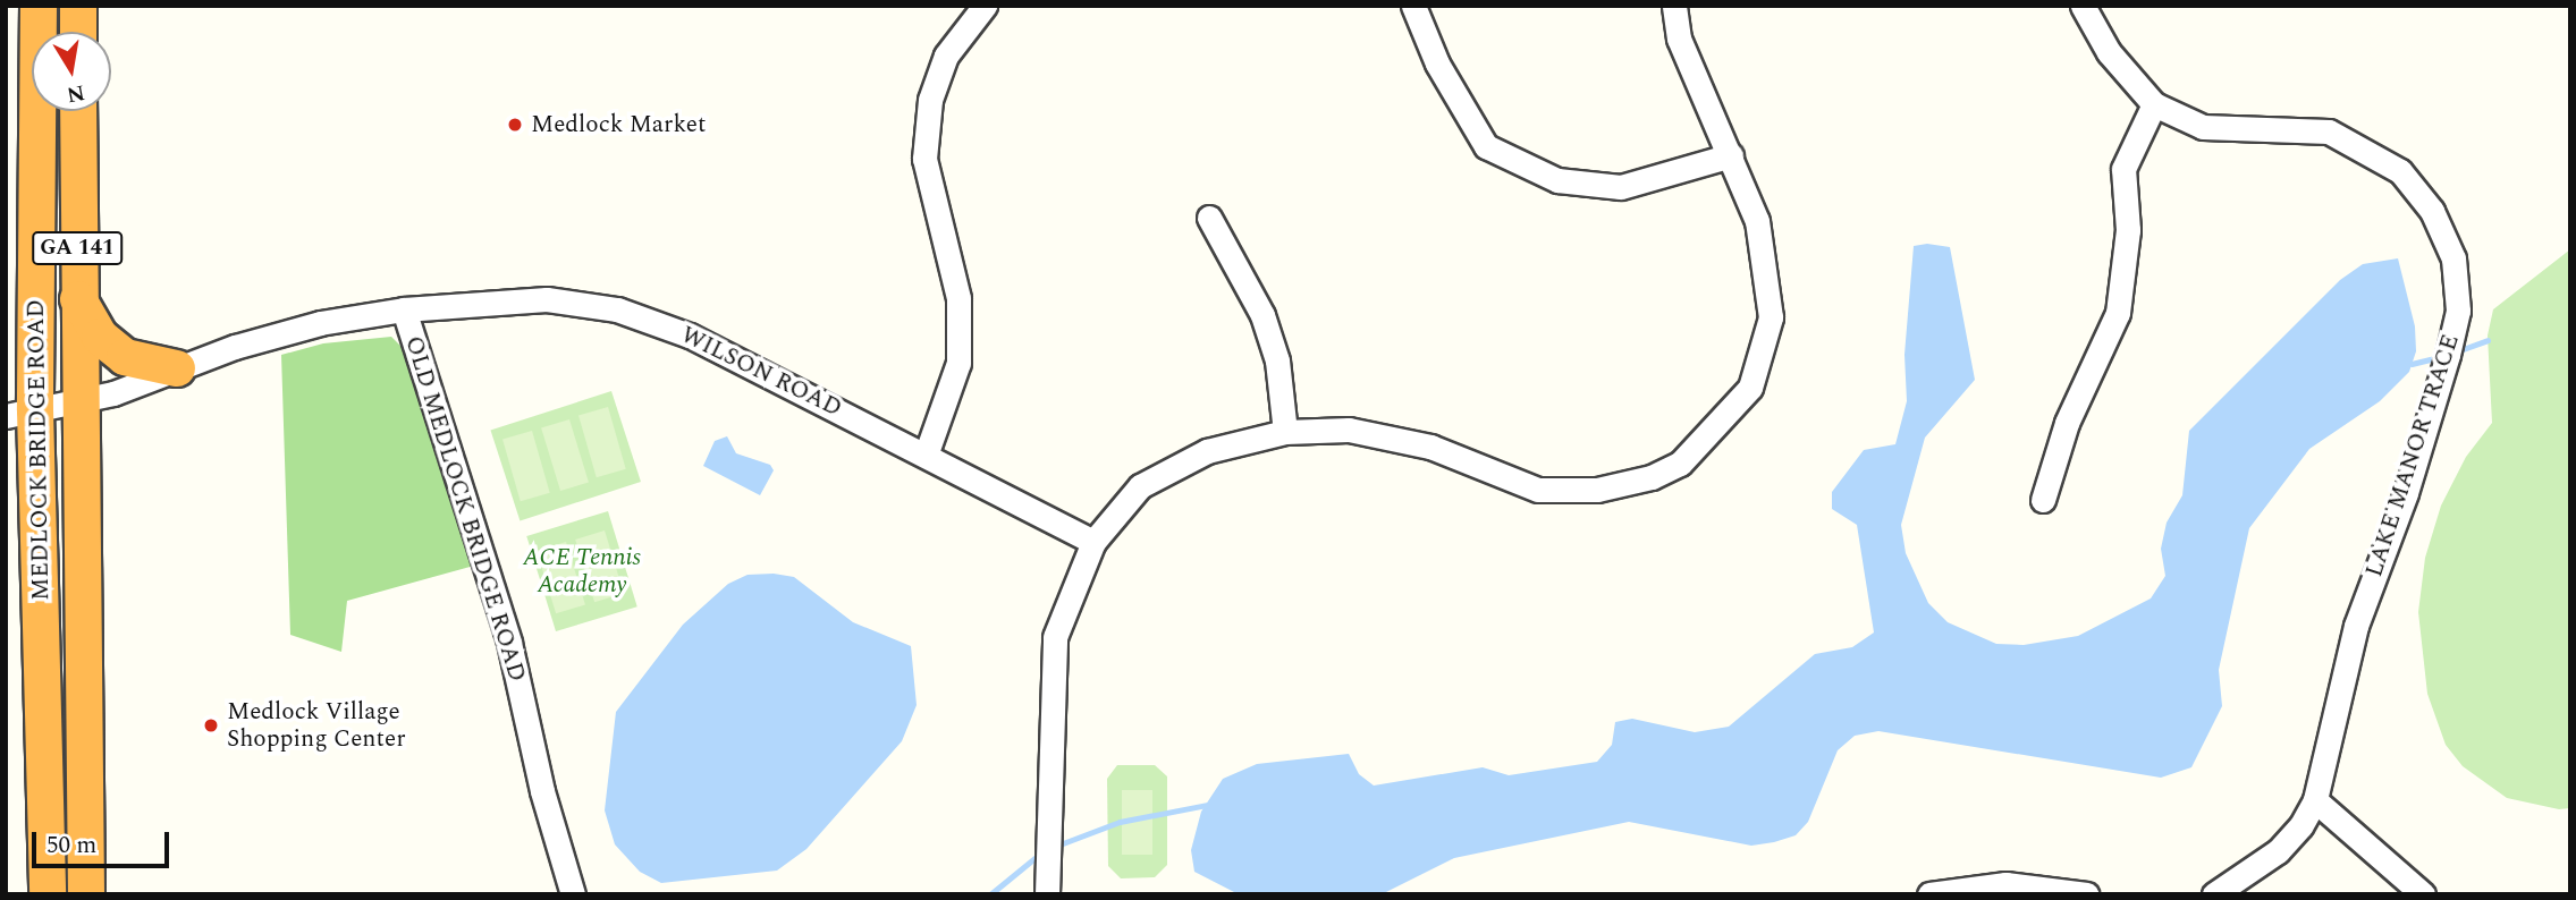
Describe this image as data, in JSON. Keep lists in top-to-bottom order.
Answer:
{
  "streets": {
    "highway": ["GA 141", "MEDLOCK BRIDGE ROAD"],
    "street": ["WILSON ROAD", "LAKE MANOR TRACE", "OLD MEDLOCK BRIDGE ROAD"]
  },
  "crossings": [
    ["WILSON ROAD", "OLD MEDLOCK BRIDGE ROAD"],
    ["MEDLOCK BRIDGE ROAD", "OLD MEDLOCK BRIDGE ROAD"]
  ],
  "parks": ["ACE Tennis Academy"],
  "places": ["Medlock Market", "Medlock Village Shopping Center"],
  "scale_bar": "50 m",
  "north": "bottom"
}
